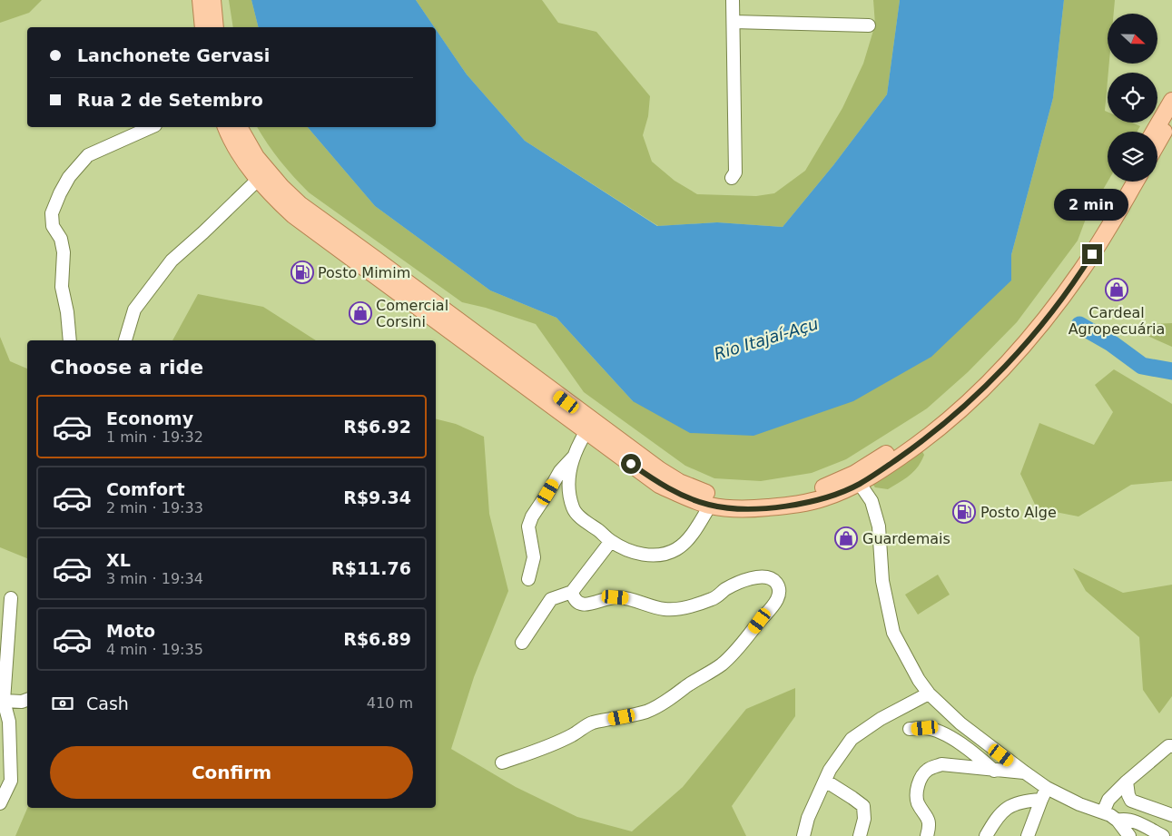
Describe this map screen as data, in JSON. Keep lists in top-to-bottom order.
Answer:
{
  "water": ["Rio Itajaí-Açu"],
  "places": {
    "fuel station": ["Posto Mimim", "Posto Alge"],
    "shop": ["Cardeal Agropecuária", "Comercial Corsini", "Guardemais"]
  },
  "north": "right",
  "page": {
    "banner": ["Lanchonete Gervasi", "Rua 2 de Setembro"],
    "bubble": "2 min",
    "heading": "Choose a ride",
    "list": [
      {
        "name": "Economy",
        "note": "1 min · 19:32",
        "value": "R$6.92"
      },
      {
        "name": "Comfort",
        "note": "2 min · 19:33",
        "value": "R$9.34"
      },
      {
        "name": "XL",
        "note": "3 min · 19:34",
        "value": "R$11.76"
      },
      {
        "name": "Moto",
        "note": "4 min · 19:35",
        "value": "R$6.89"
      }
    ],
    "pay": ["Cash", "410 m"],
    "buttons": "Confirm"
  }
}
